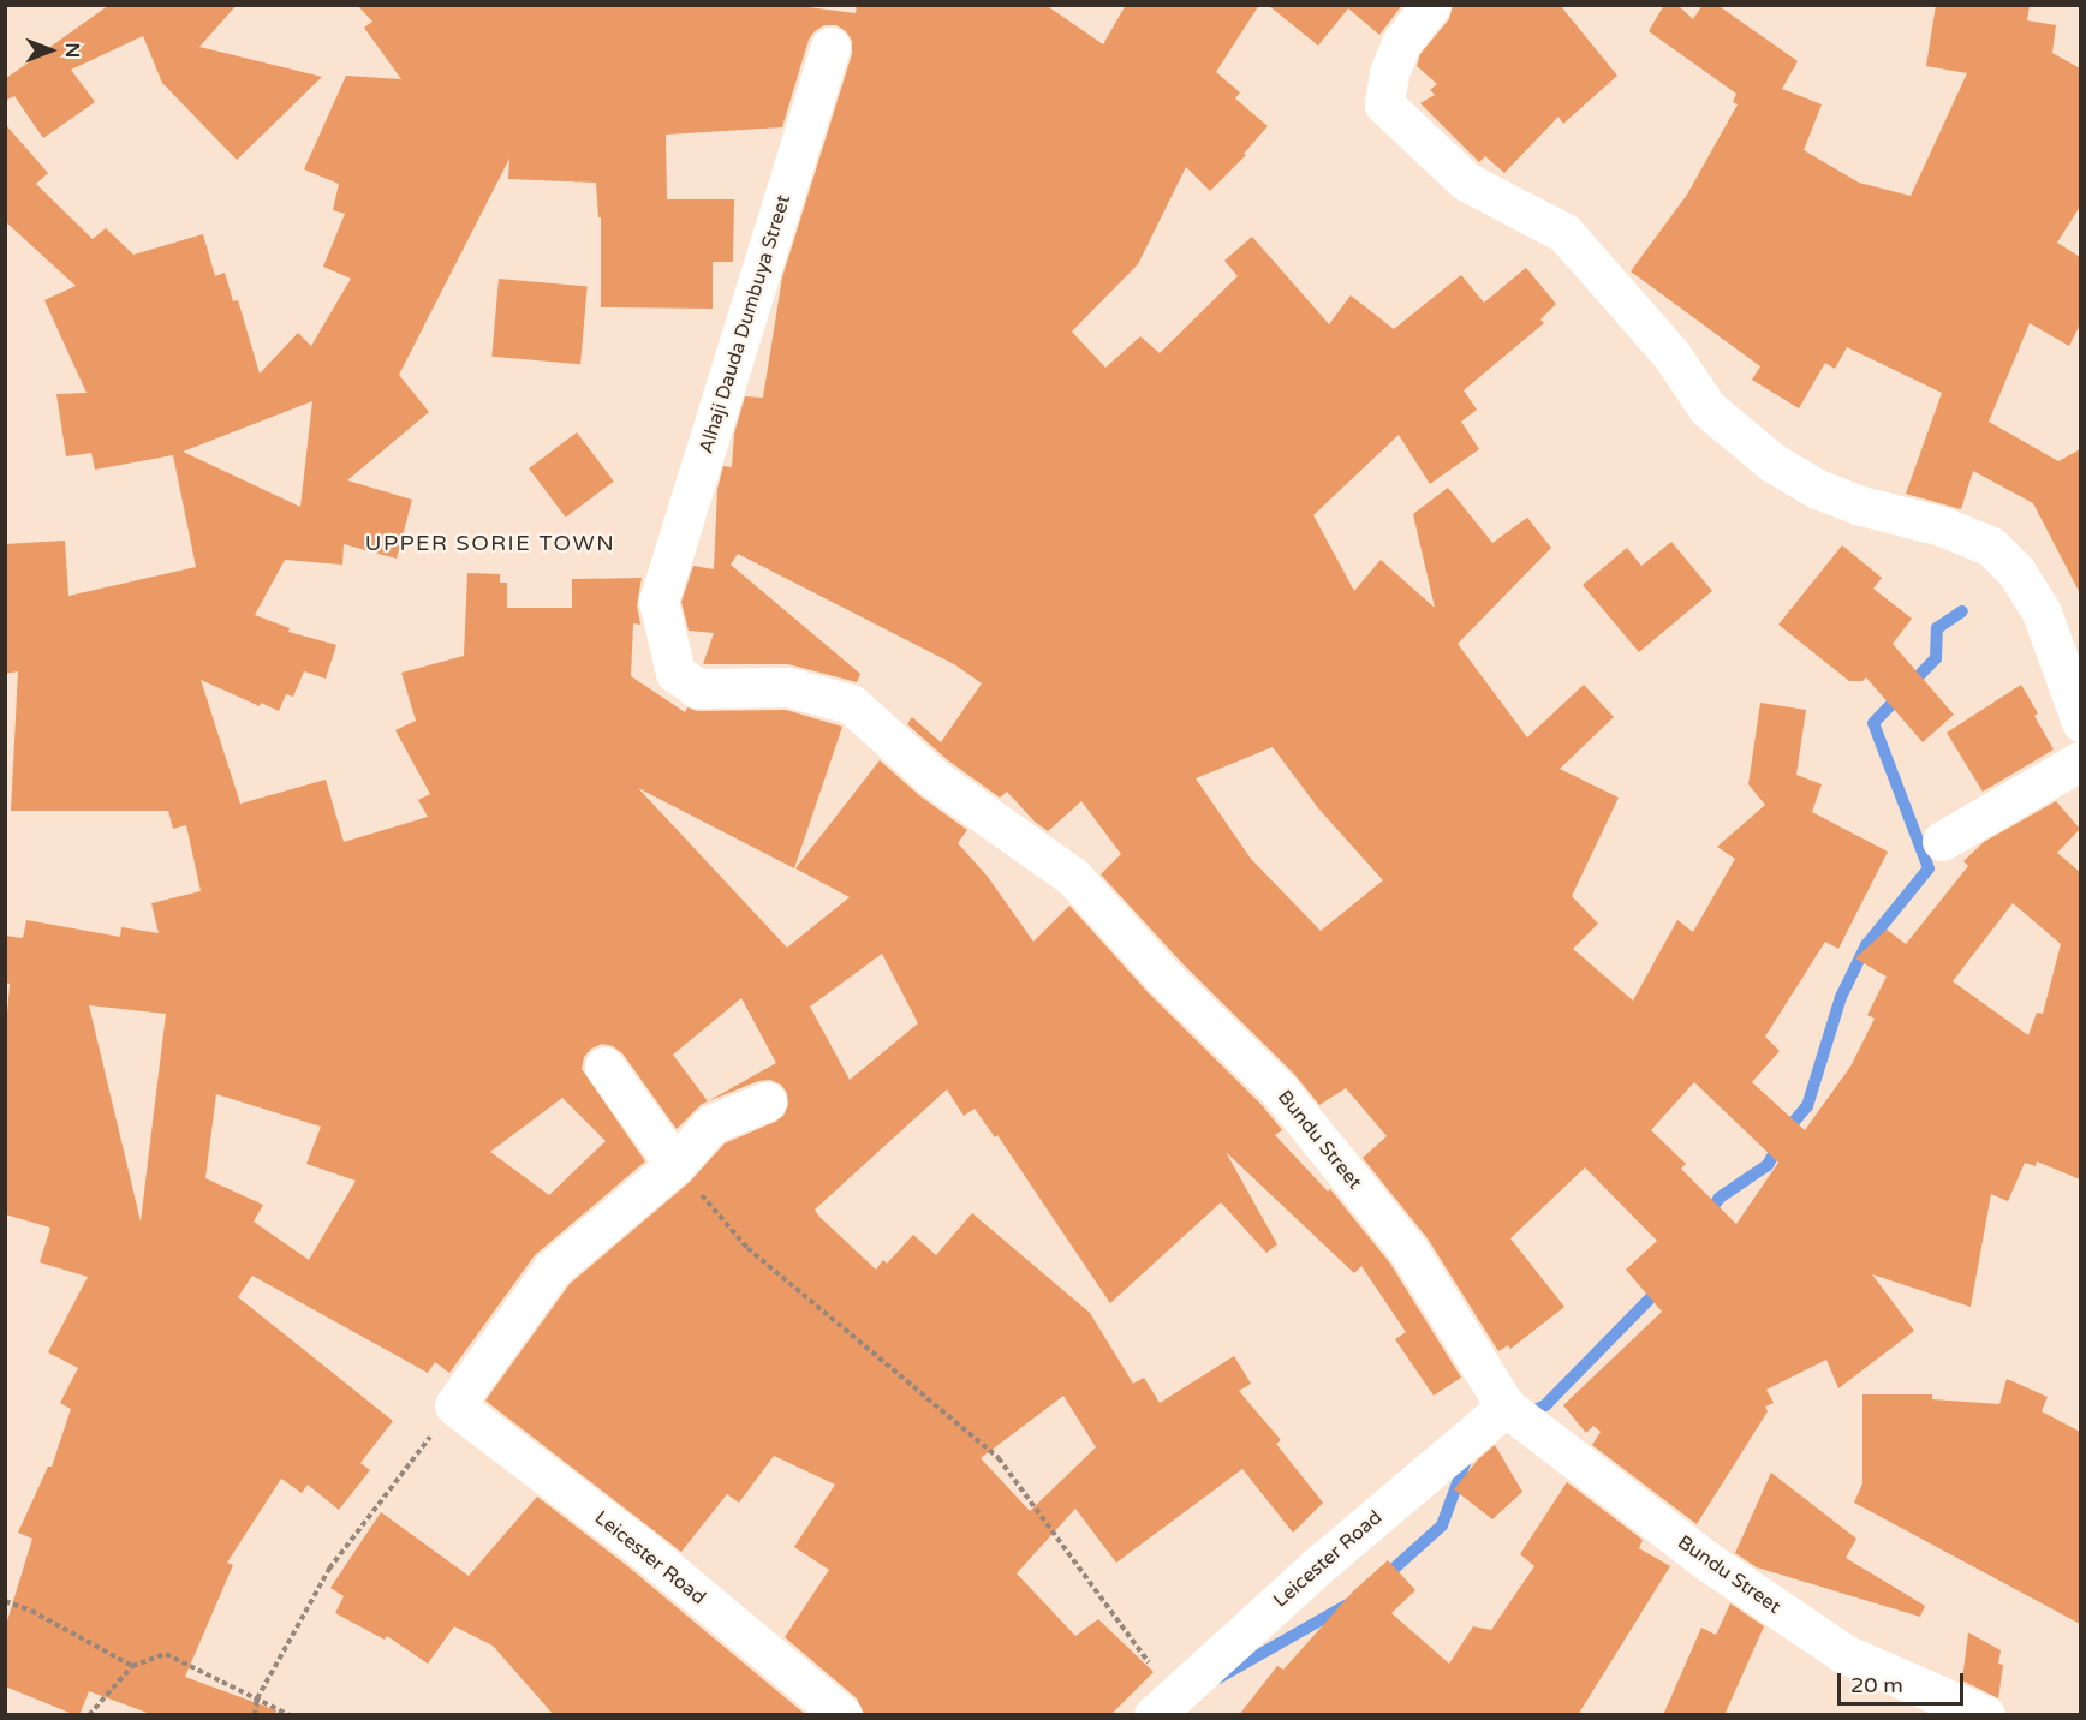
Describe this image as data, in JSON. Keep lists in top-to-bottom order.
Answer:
{
  "streets": {
    "street": ["Alhaji Dauda Dumbuya Street", "Bundu Street", "Leicester Road"]
  },
  "crossings": [
    ["Alhaji Dauda Dumbuya Street", "Bundu Street"],
    ["Bundu Street", "Leicester Road"]
  ],
  "districts": ["UPPER SORIE TOWN"],
  "scale_bar": "20 m",
  "north": "right"
}
